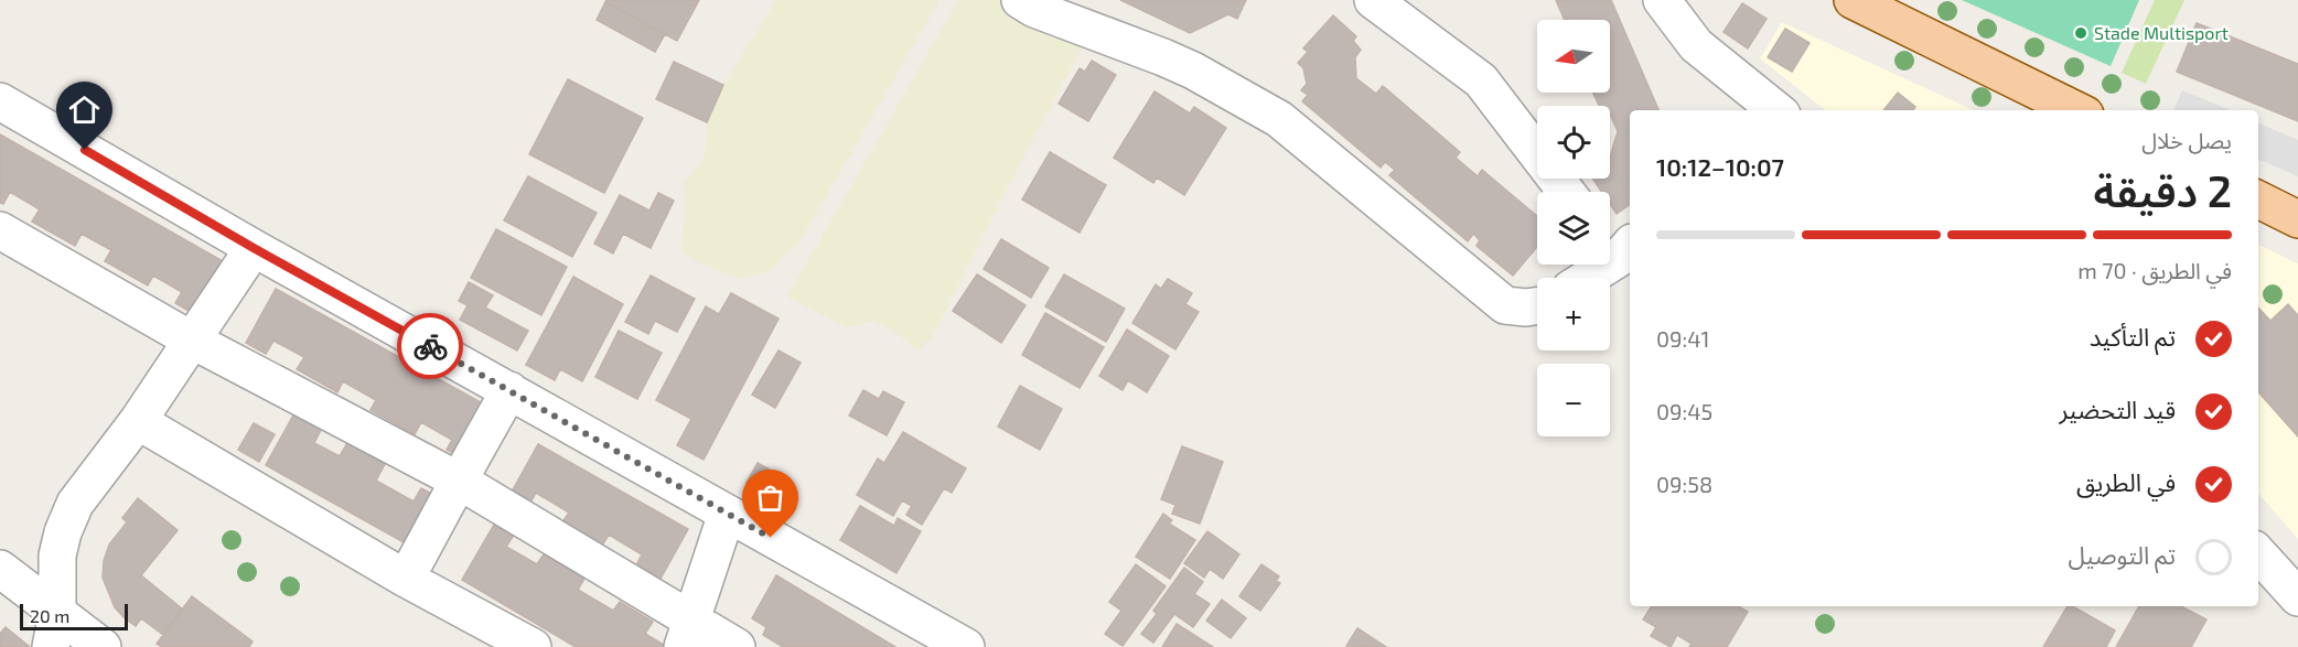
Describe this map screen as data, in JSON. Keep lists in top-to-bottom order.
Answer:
{
  "places": ["Stade Multisport"],
  "scale_bar": "20 m",
  "north": "left",
  "page": {
    "map_buttons": ["+", "−"],
    "heading": ["2 دقيقة", "يصل خلال", "10:07–10:12"],
    "bar": "في الطريق · 70 m",
    "list": [
      ["تم التأكيد", "09:41"],
      ["قيد التحضير", "09:45"],
      ["في الطريق", "09:58"],
      "تم التوصيل"
    ],
    "scale": "20 m"
  }
}
